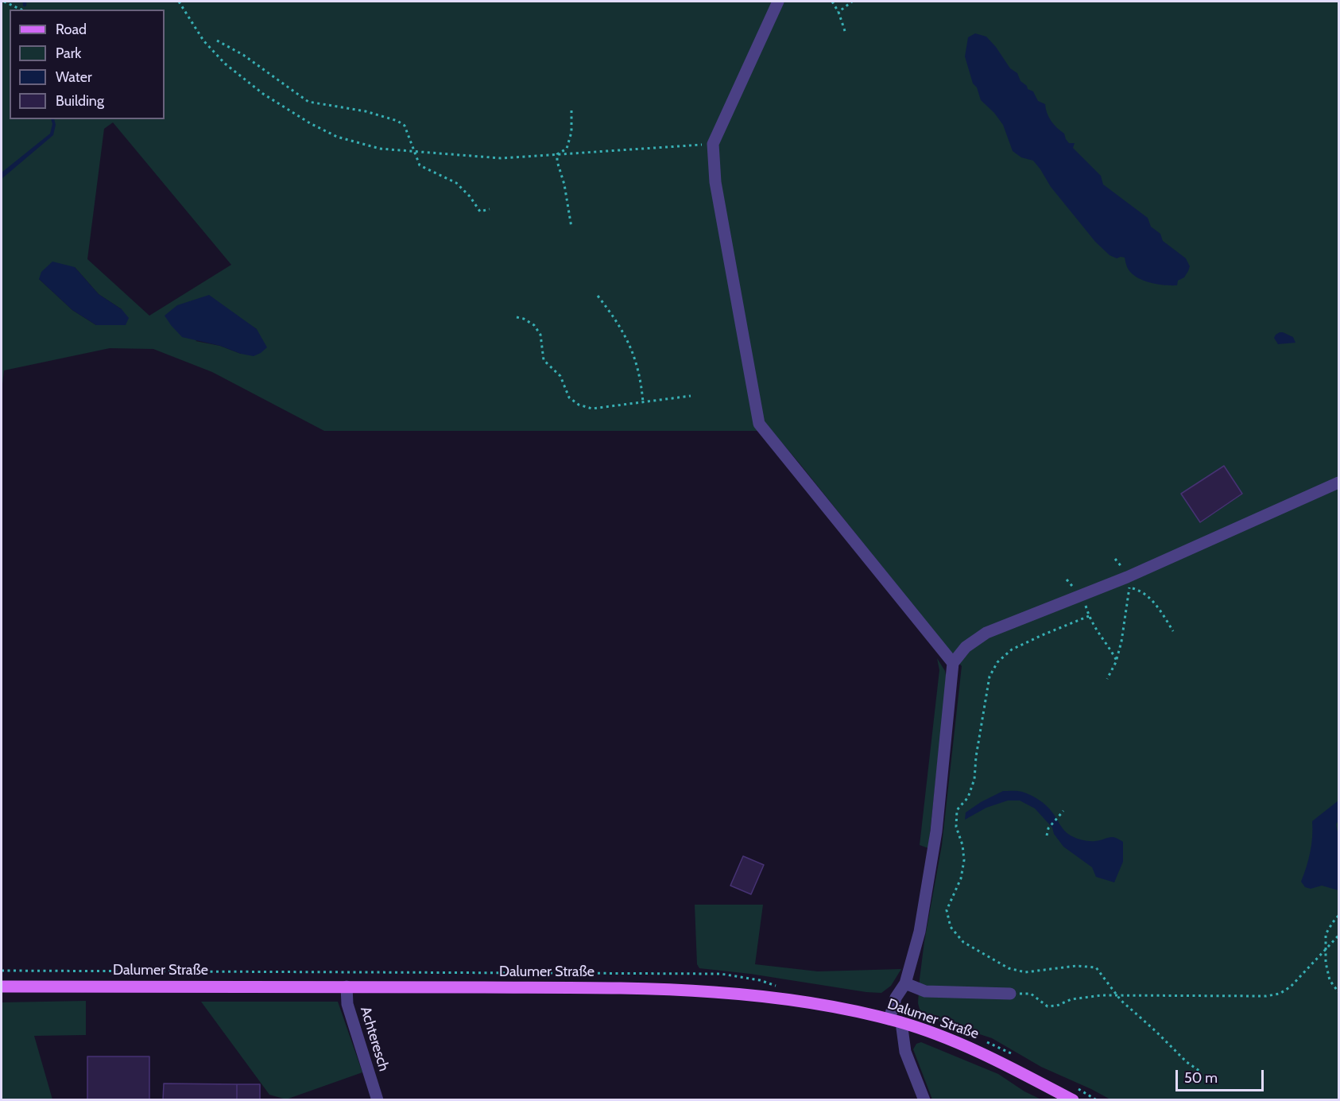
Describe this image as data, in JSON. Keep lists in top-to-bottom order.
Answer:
{
  "streets": {
    "main road": ["Dalumer Straße"],
    "street": ["Achteresch"]
  },
  "crossings": [
    ["Dalumer Straße", "Achteresch"]
  ],
  "legend": [
    "Road",
    "Park",
    "Water",
    "Building"
  ],
  "scale_bar": "50 m"
}
